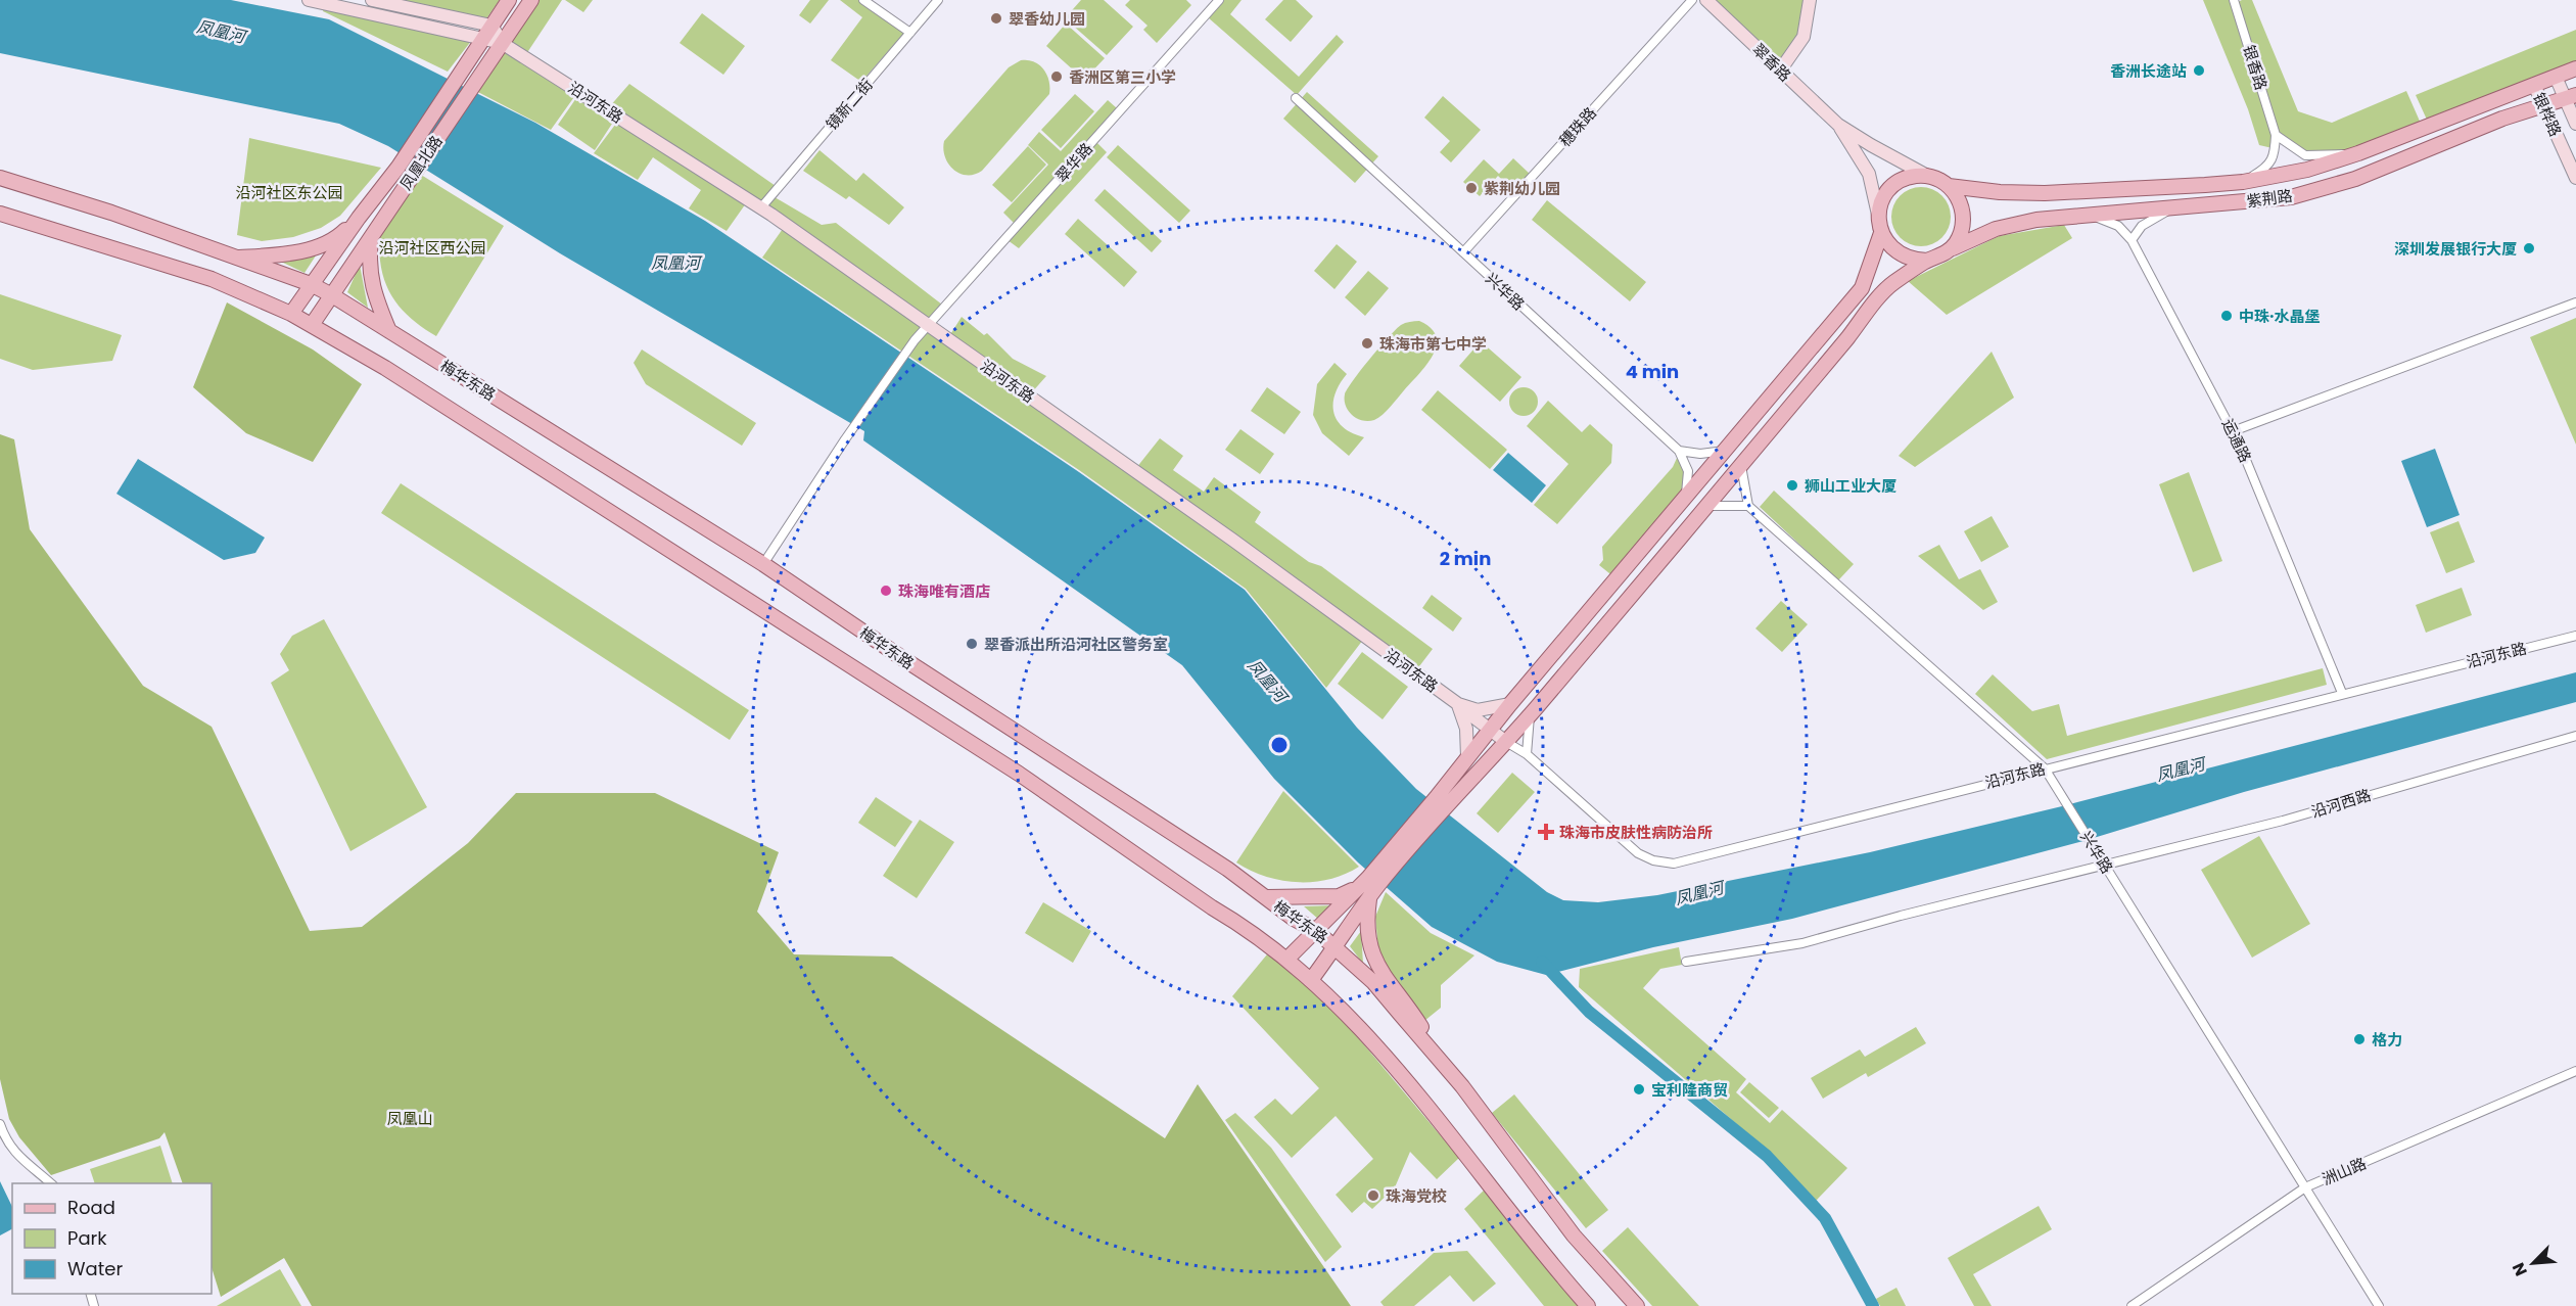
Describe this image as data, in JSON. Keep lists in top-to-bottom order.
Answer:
{
  "streets": {
    "main road": ["凤凰北路", "紫荆路", "梅华东路"],
    "street": [
      "翠香路",
      "银香路",
      "沿河东路",
      "镜新二街",
      "银桦路",
      "穗珠路",
      "翠华路",
      "兴华路",
      "运通路",
      "沿河西路",
      "洲山路"
    ]
  },
  "crossings": [
    ["沿河东路", "镜新二街"],
    ["沿河东路", "凤凰北路"],
    ["沿河东路", "翠华路"],
    ["沿河东路", "兴华路"],
    ["沿河东路", "运通路"],
    ["银桦路", "紫荆路"],
    ["穗珠路", "兴华路"],
    ["凤凰北路", "梅华东路"],
    ["翠华路", "梅华东路"],
    ["紫荆路", "运通路"],
    ["兴华路", "沿河西路"],
    ["兴华路", "洲山路"]
  ],
  "water": ["凤凰河"],
  "parks": ["沿河社区东公园", "沿河社区西公园", "凤凰山"],
  "places": {
    "other": [
      "翠香幼儿园",
      "香洲长途站",
      "香洲区第三小学",
      "紫荆幼儿园",
      "深圳发展银行大厦",
      "中珠·水晶堡",
      "珠海市第七中学",
      "狮山工业大厦",
      "珠海唯有酒店",
      "翠香派出所沿河社区警务室",
      "格力",
      "宝利隆商贸",
      "珠海党校"
    ],
    "health": ["珠海市皮肤性病防治所"]
  },
  "legend": ["Road", "Park", "Water"],
  "north": "bottom left",
  "rings": ["4 min", "2 min"]
}
